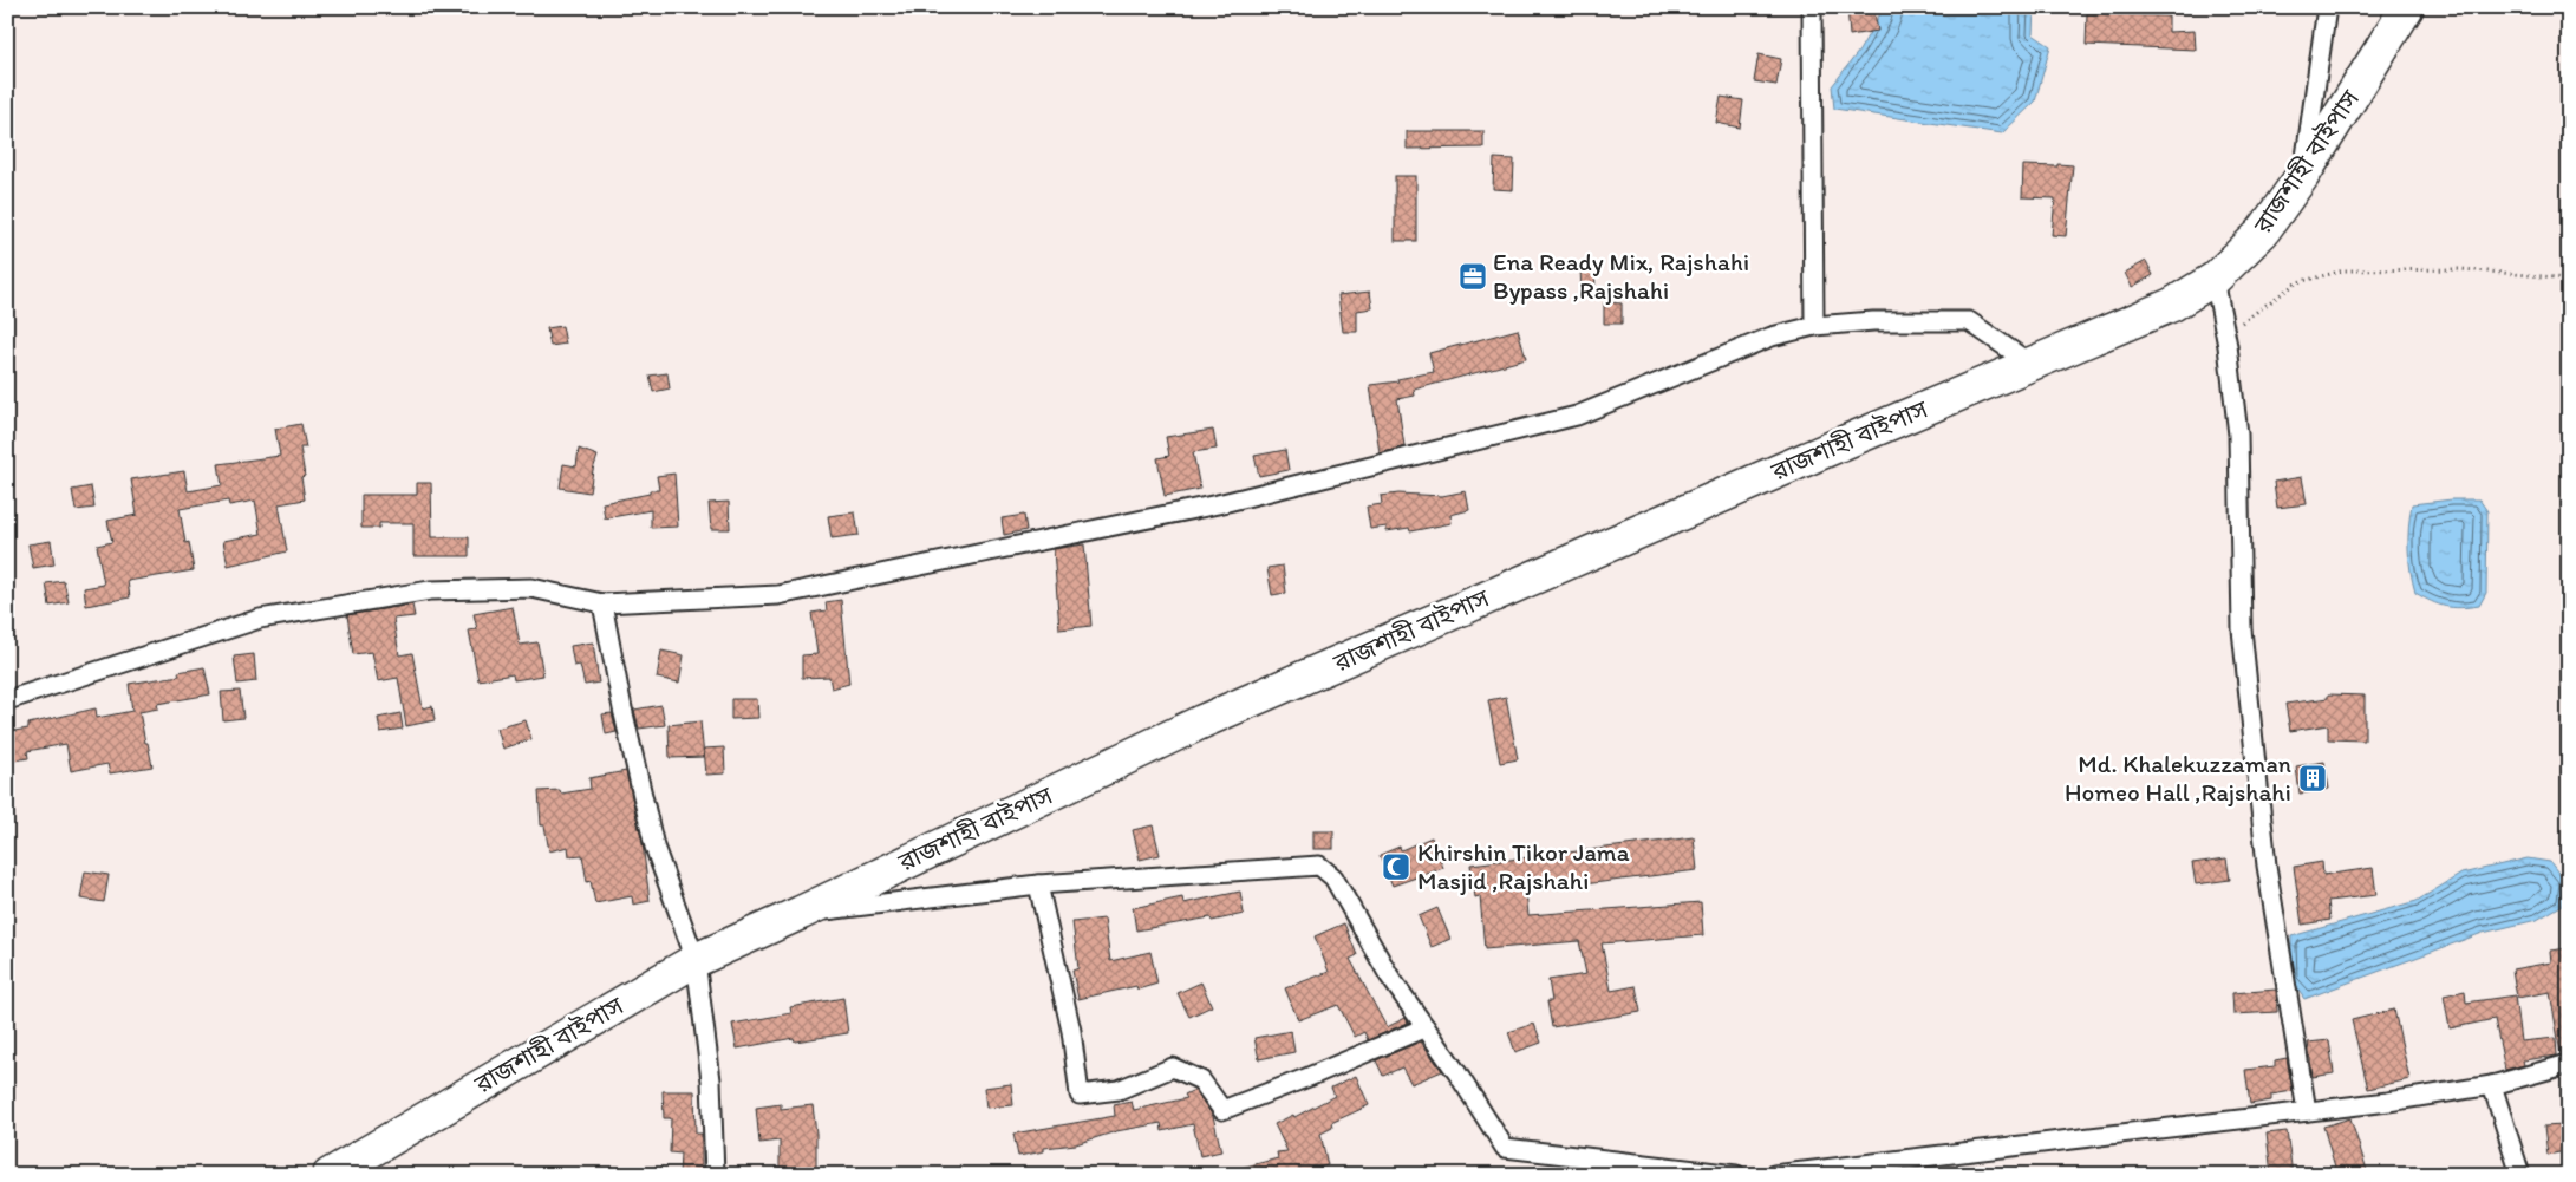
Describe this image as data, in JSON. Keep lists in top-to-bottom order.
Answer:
{
  "streets": {
    "highway": ["রাজশাহী বাইপাস"]
  },
  "places": {
    "office": ["Ena Ready Mix, Rajshahi Bypass ,Rajshahi"],
    "building": ["Md. Khalekuzzaman Homeo Hall ,Rajshahi"],
    "mosque": ["Khirshin Tikor Jama Masjid ,Rajshahi"]
  }
}
